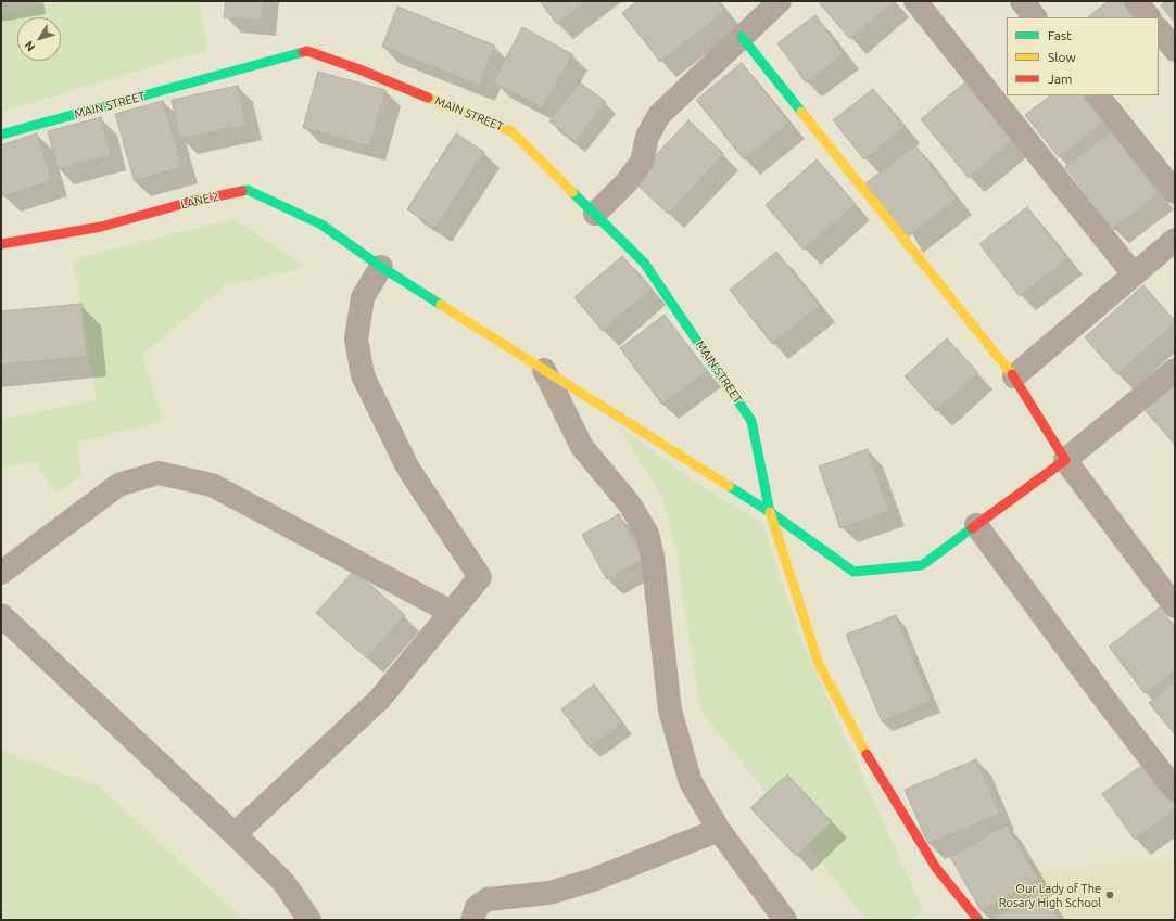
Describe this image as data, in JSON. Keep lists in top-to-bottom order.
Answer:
{
  "streets": {
    "street": ["MAIN STREET", "LANE 2"]
  },
  "crossings": [
    ["MAIN STREET", "LANE 2"]
  ],
  "places": ["Our Lady of The Rosary High School"],
  "legend": ["Fast", "Slow", "Jam"],
  "north": "bottom left"
}
